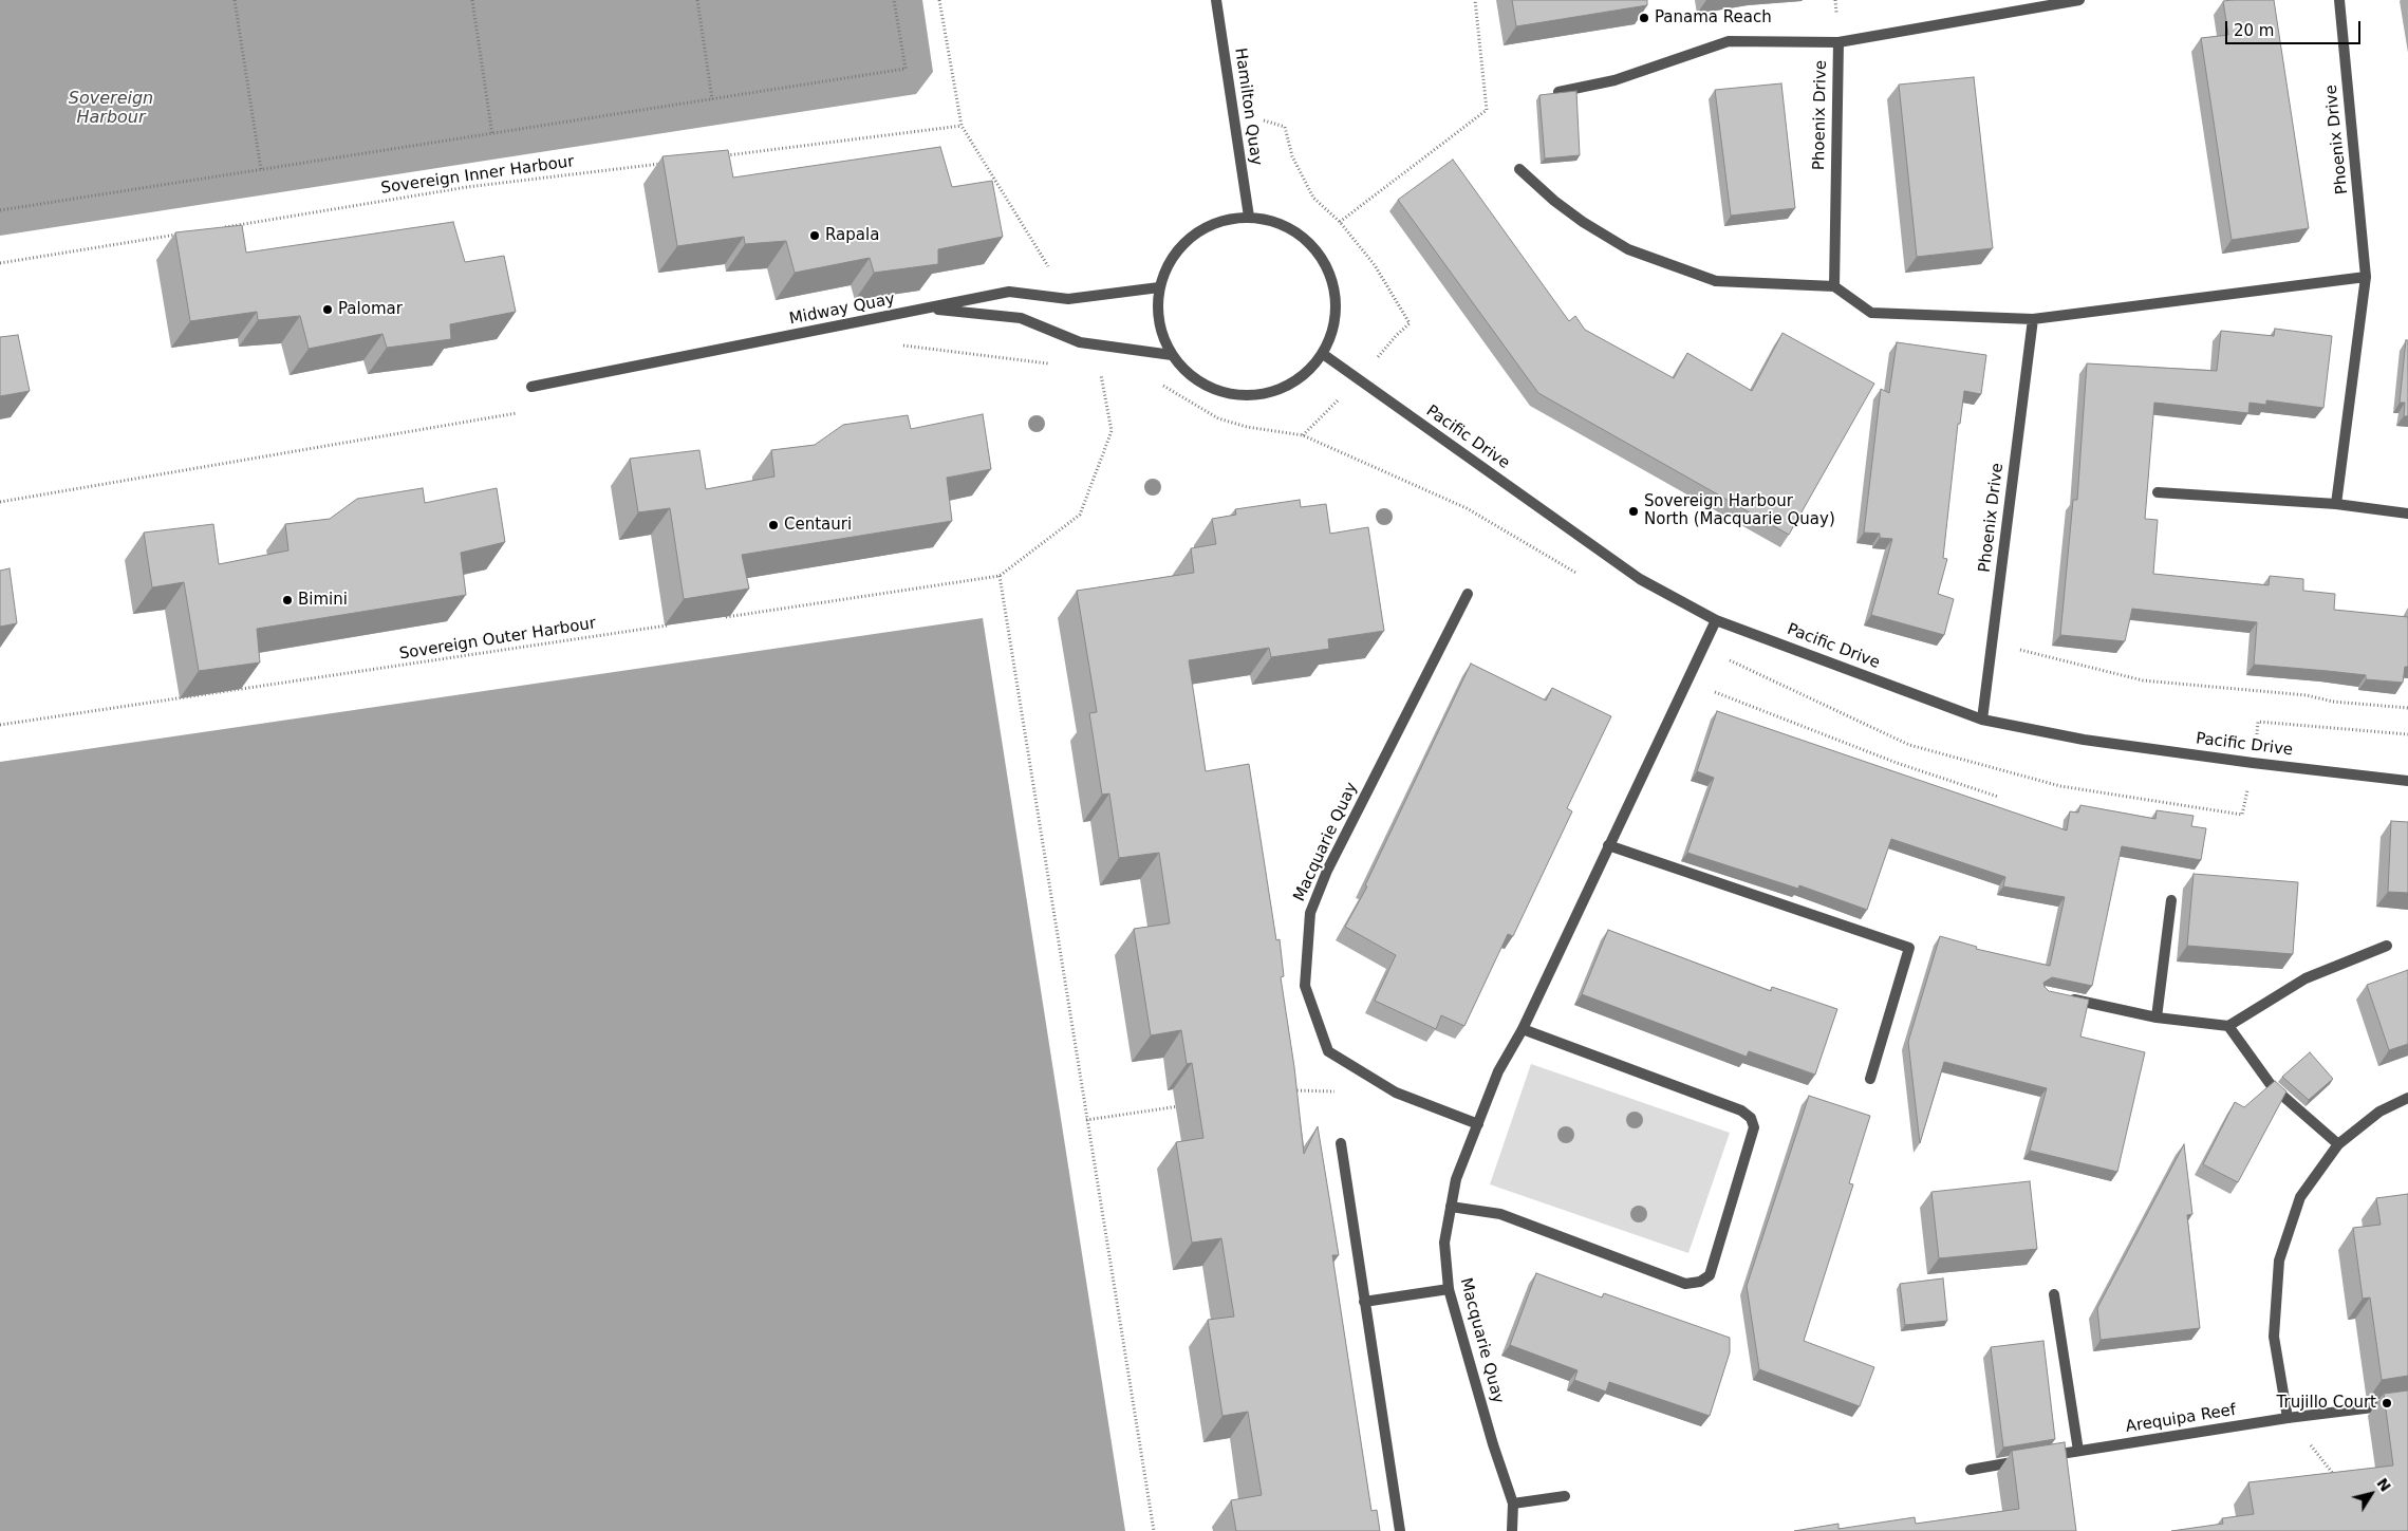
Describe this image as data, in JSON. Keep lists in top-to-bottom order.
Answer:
{
  "streets": {
    "street": [
      "Hamilton Quay",
      "Phoenix Drive",
      "Midway Quay",
      "Pacific Drive",
      "Macquarie Quay",
      "Arequipa Reef"
    ],
    "path": ["Sovereign Inner Harbour", "Sovereign Outer Harbour"]
  },
  "crossings": [
    ["Hamilton Quay", "Midway Quay"],
    ["Hamilton Quay", "Pacific Drive"],
    ["Phoenix Drive", "Pacific Drive"],
    ["Midway Quay", "Pacific Drive"],
    ["Pacific Drive", "Macquarie Quay"]
  ],
  "water": ["Sovereign Harbour"],
  "places": [
    "Panama Reach",
    "Rapala",
    "Palomar",
    "Sovereign Harbour North (Macquarie Quay)",
    "Centauri",
    "Bimini",
    "Trujillo Court"
  ],
  "scale_bar": "20 m",
  "north": "top right"
}
